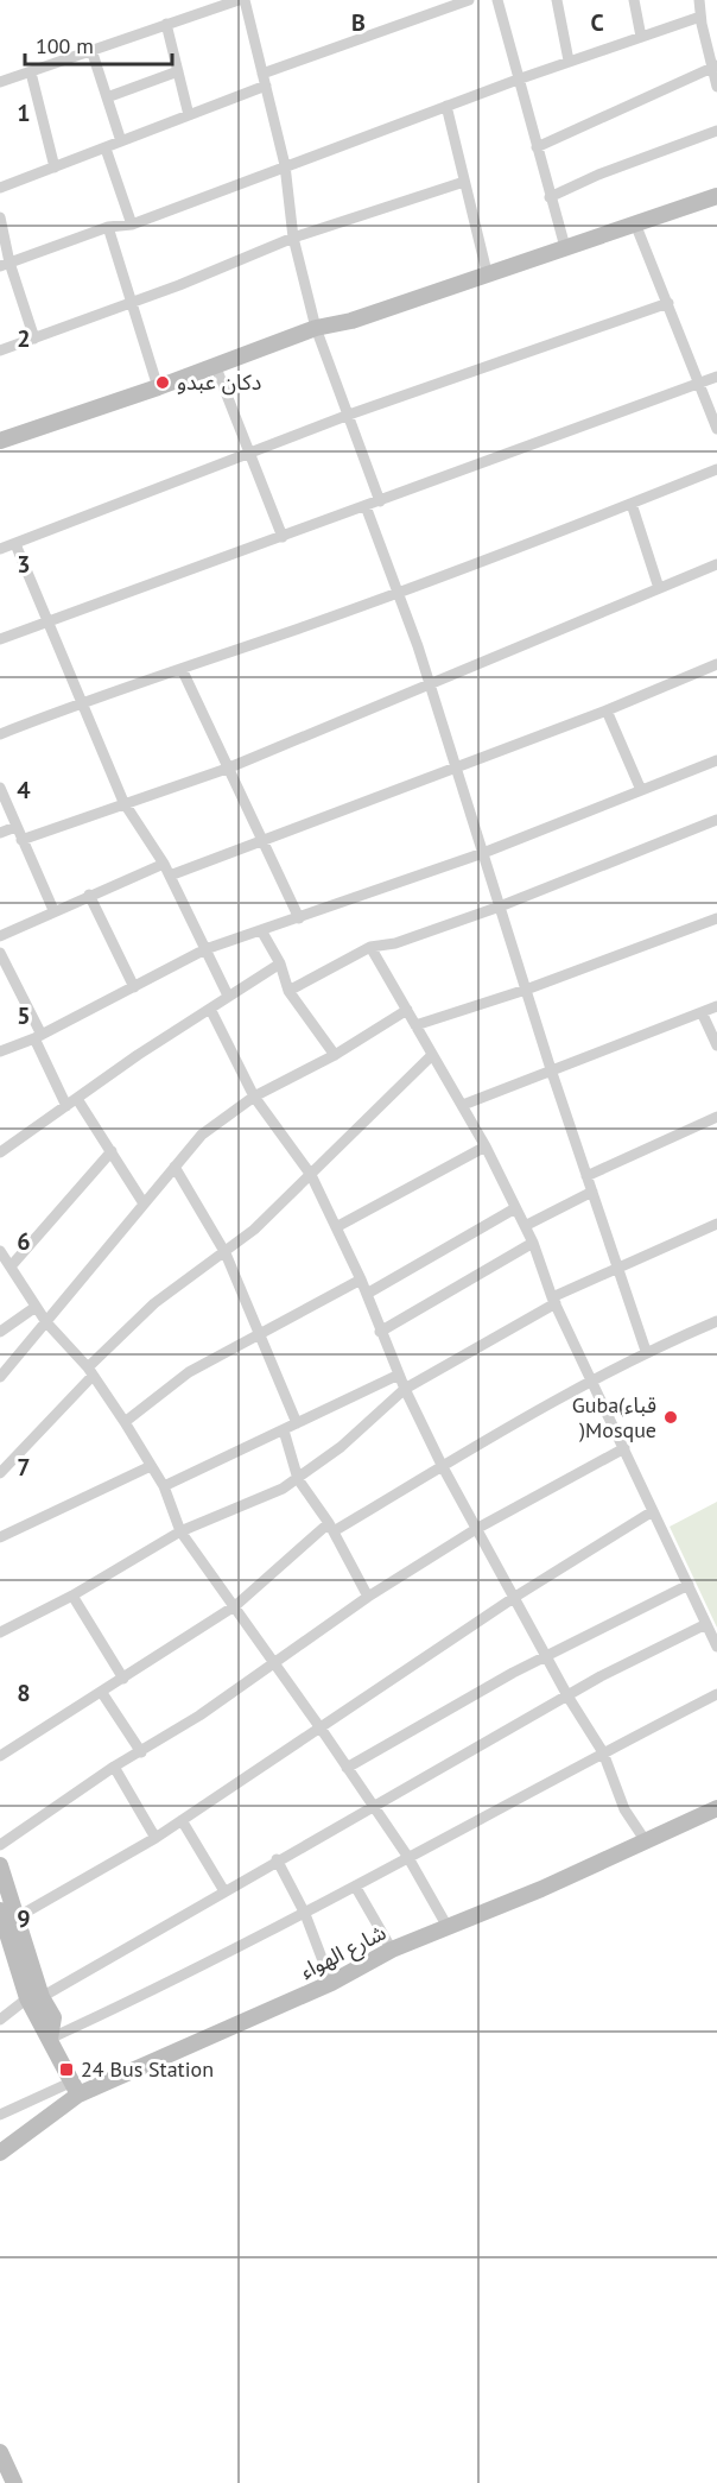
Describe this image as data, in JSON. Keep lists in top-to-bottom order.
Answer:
{
  "streets": {
    "street": ["شارع الهواء"]
  },
  "places": {
    "other": ["دكان عبدو", "Guba(قباء )Mosque"],
    "transit": ["24 Bus Station"]
  },
  "scale_bar": "100 m",
  "grid": {
    "columns": ["B", "C"],
    "rows": [
      "1",
      "2",
      "3",
      "4",
      "5",
      "6",
      "7",
      "8",
      "9"
    ]
  }
}
